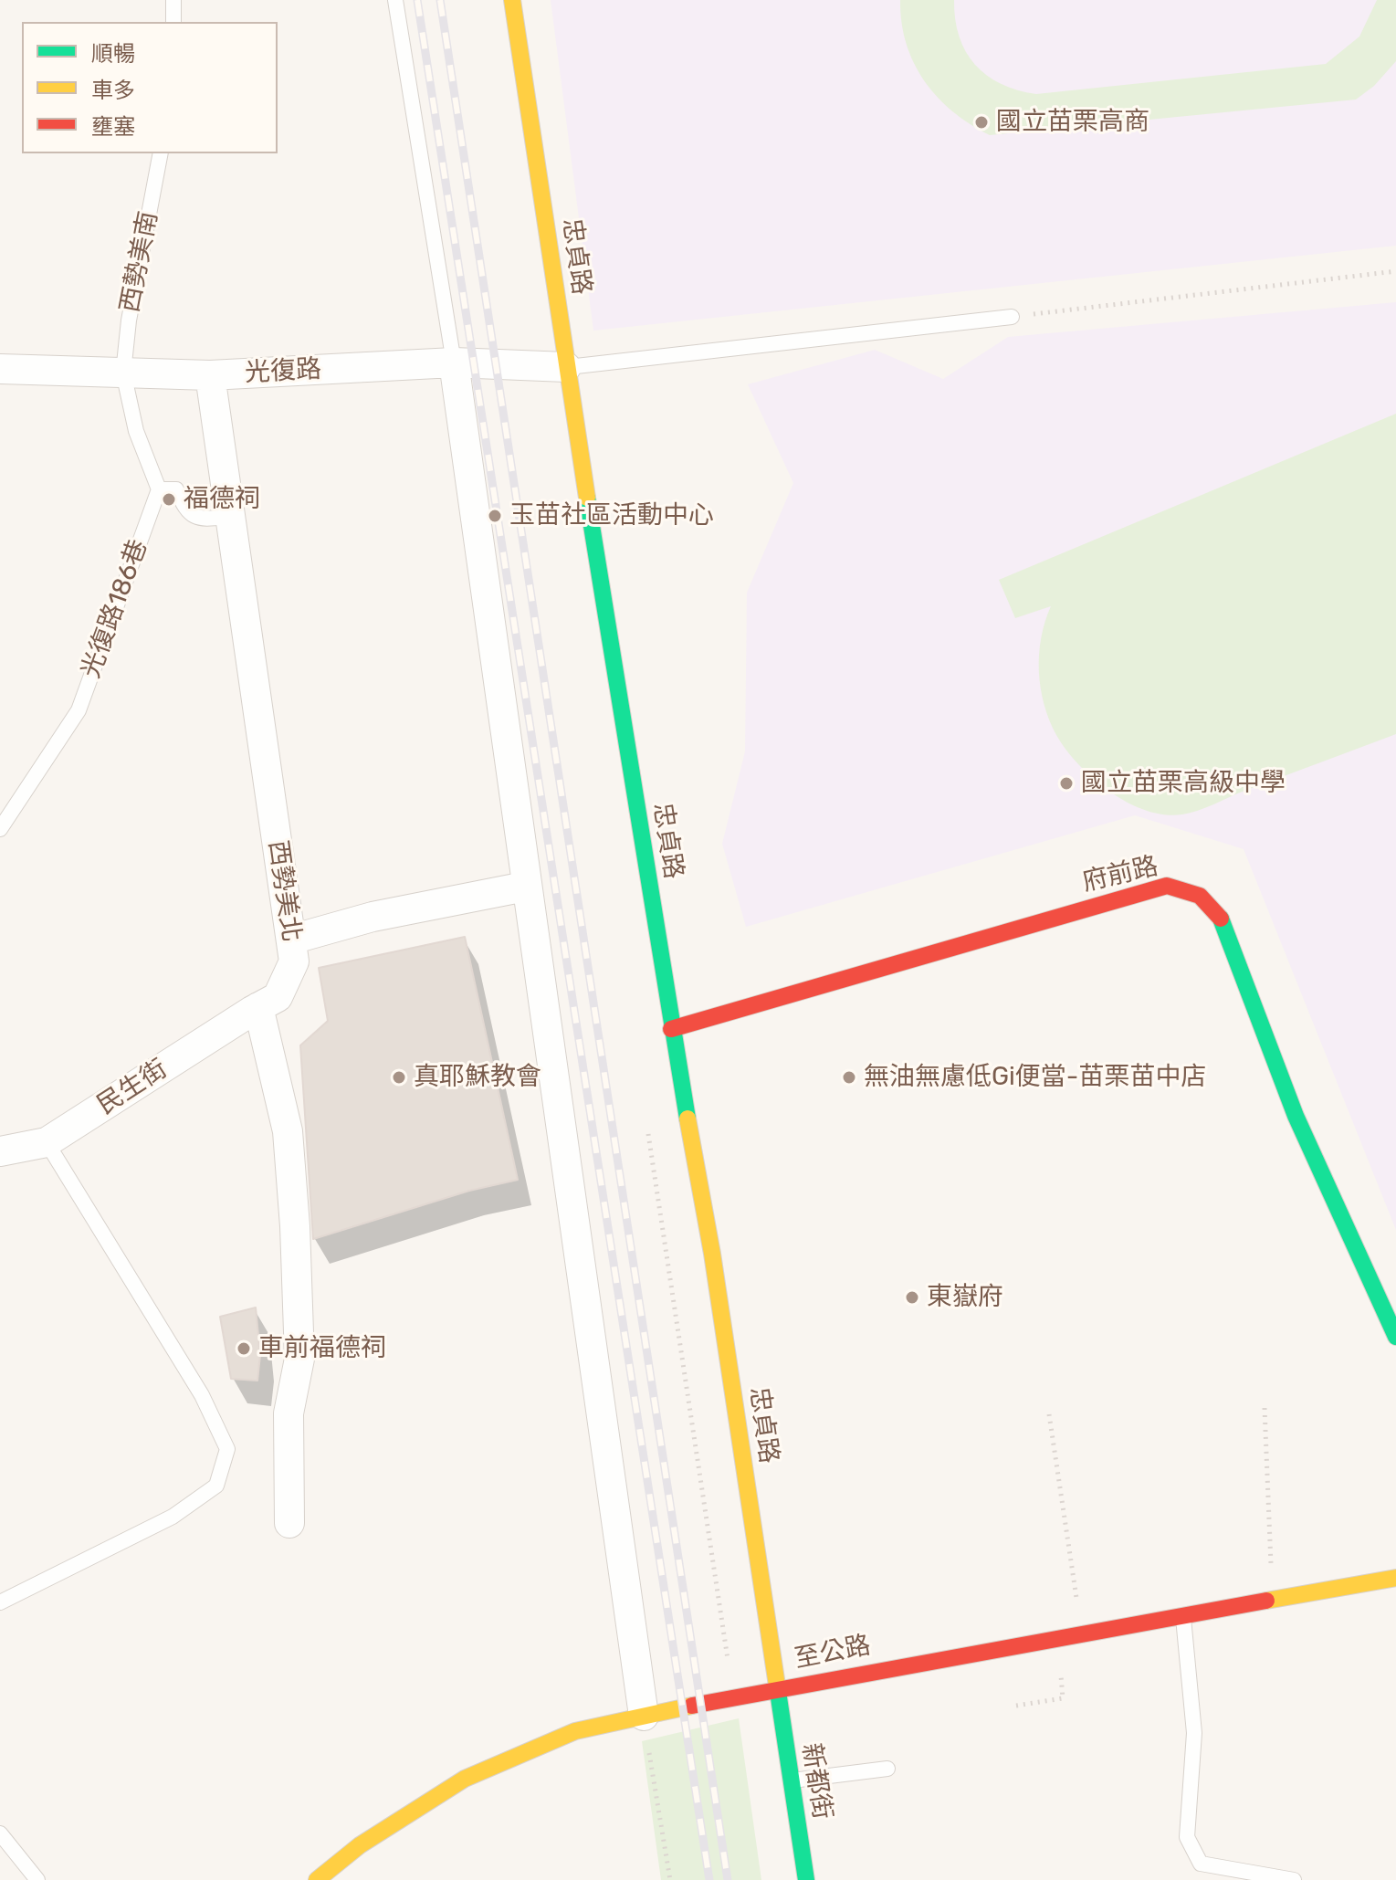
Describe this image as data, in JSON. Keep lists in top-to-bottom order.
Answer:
{
  "streets": {
    "street": [
      "忠貞路",
      "光復路",
      "府前路",
      "西勢美北",
      "民生街",
      "至公路",
      "新都街"
    ],
    "lane": ["西勢美南", "光復路186巷"]
  },
  "crossings": [
    ["忠貞路", "光復路"],
    ["忠貞路", "府前路"],
    ["忠貞路", "至公路"],
    ["忠貞路", "新都街"],
    ["西勢美南", "光復路"],
    ["光復路", "西勢美北"],
    ["西勢美北", "民生街"],
    ["至公路", "新都街"]
  ],
  "places": [
    "國立苗栗高商",
    "福德祠",
    "玉苗社區活動中心",
    "國立苗栗高級中學",
    "真耶穌教會",
    "無油無慮低Gi便當-苗栗苗中店",
    "東嶽府",
    "車前福德祠"
  ],
  "legend": ["順暢", "車多", "壅塞"]
}
